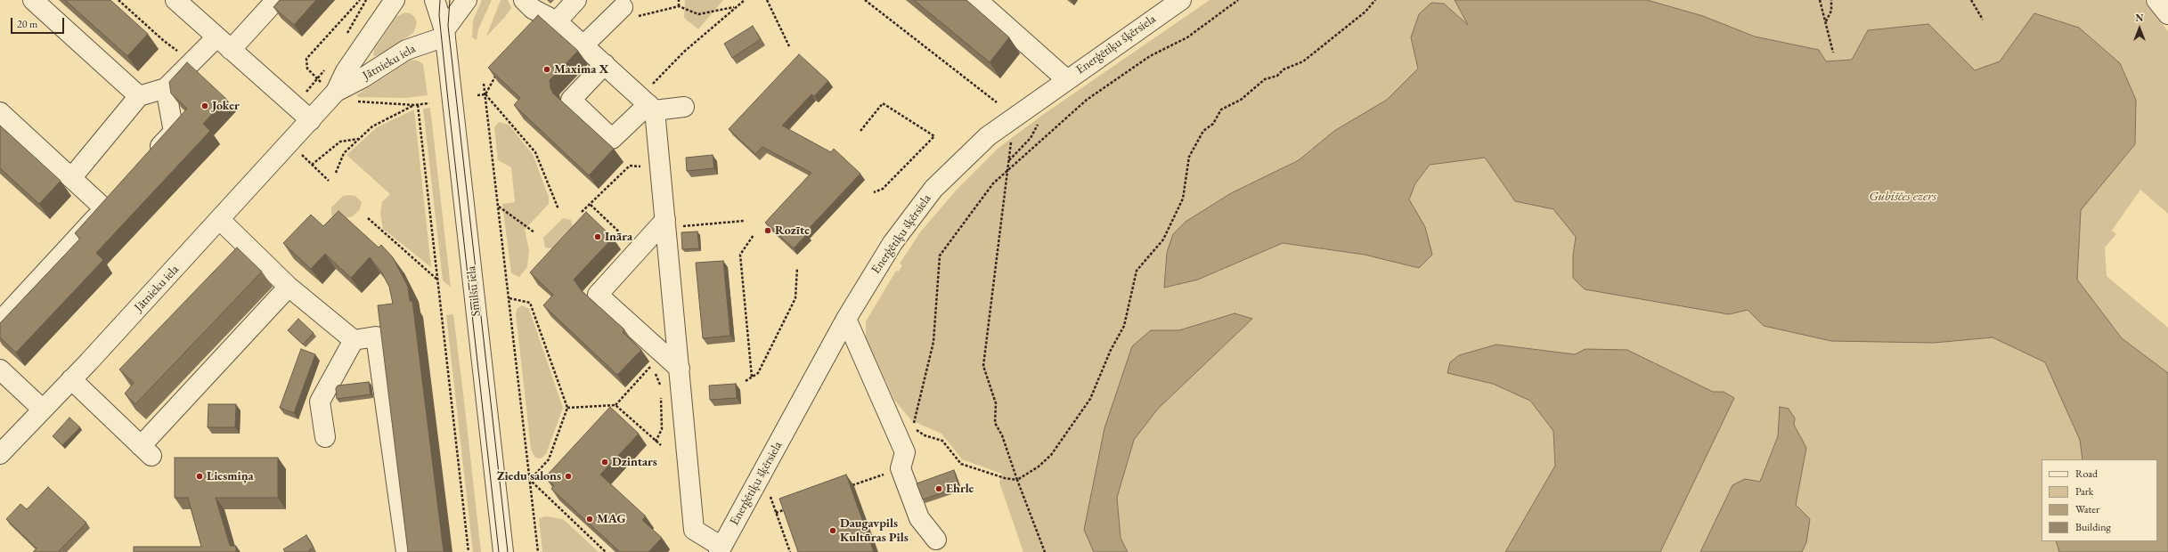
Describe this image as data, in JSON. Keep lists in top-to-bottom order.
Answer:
{
  "streets": {
    "street": ["Enerģētiķu šķērsiela", "Jātnieku iela", "Smilšu iela"]
  },
  "crossings": [
    ["Jātnieku iela", "Smilšu iela"]
  ],
  "water": ["Gubiščes ezers"],
  "places": [
    "Maxima X",
    "Joker",
    "Rozīte",
    "Ināra",
    "Dzintars",
    "Liesmiņa",
    "Ziedu salons",
    "Ehrle",
    "MAG",
    "Daugavpils Kultūras Pils"
  ],
  "legend": [
    "Road",
    "Park",
    "Water",
    "Building"
  ],
  "scale_bar": "20 m",
  "north": "top"
}
